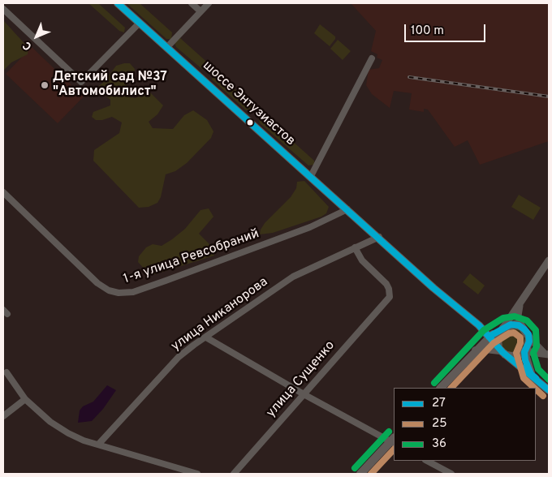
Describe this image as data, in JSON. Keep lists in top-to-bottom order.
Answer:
{
  "streets": {
    "main road": ["шоссе Энтузиастов"],
    "street": ["1-я улица Ревсобраний", "улица Никанорова", "улица Сущенко"]
  },
  "crossings": [
    ["шоссе Энтузиастов", "1-я улица Ревсобраний"],
    ["шоссе Энтузиастов", "улица Никанорова"],
    ["улица Никанорова", "улица Сущенко"]
  ],
  "places": ["Детский сад №37 \"Автомобилист\""],
  "lines": ["transit line 27", "transit line 36", "transit line 25"],
  "legend": ["27", "25", "36"],
  "scale_bar": "100 m",
  "north": "bottom left"
}
